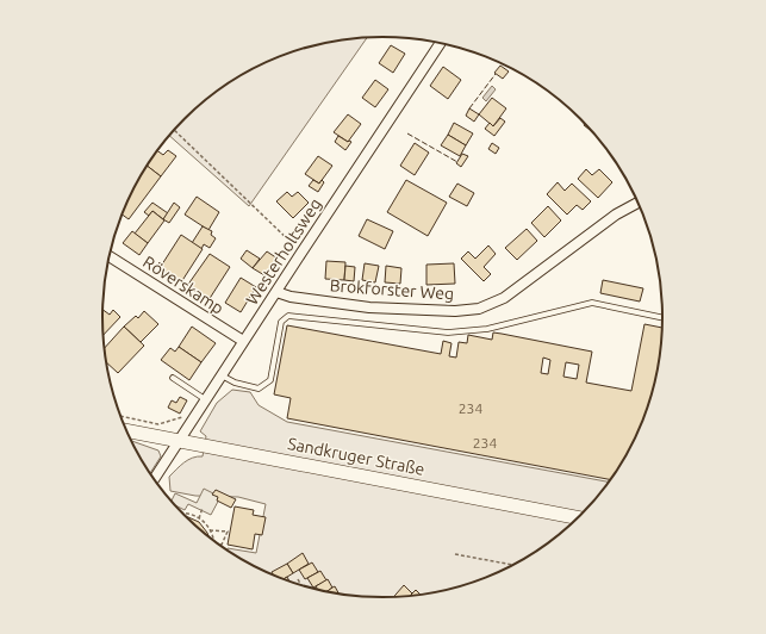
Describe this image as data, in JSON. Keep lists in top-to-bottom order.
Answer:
{
  "streets": {
    "street": [
      "Westerholtsweg",
      "Röverskamp",
      "Brokforster Weg",
      "Sandkruger Straße"
    ]
  },
  "crossings": [
    ["Westerholtsweg", "Röverskamp"],
    ["Westerholtsweg", "Brokforster Weg"],
    ["Westerholtsweg", "Sandkruger Straße"]
  ],
  "house_numbers": ["234", "234"]
}
